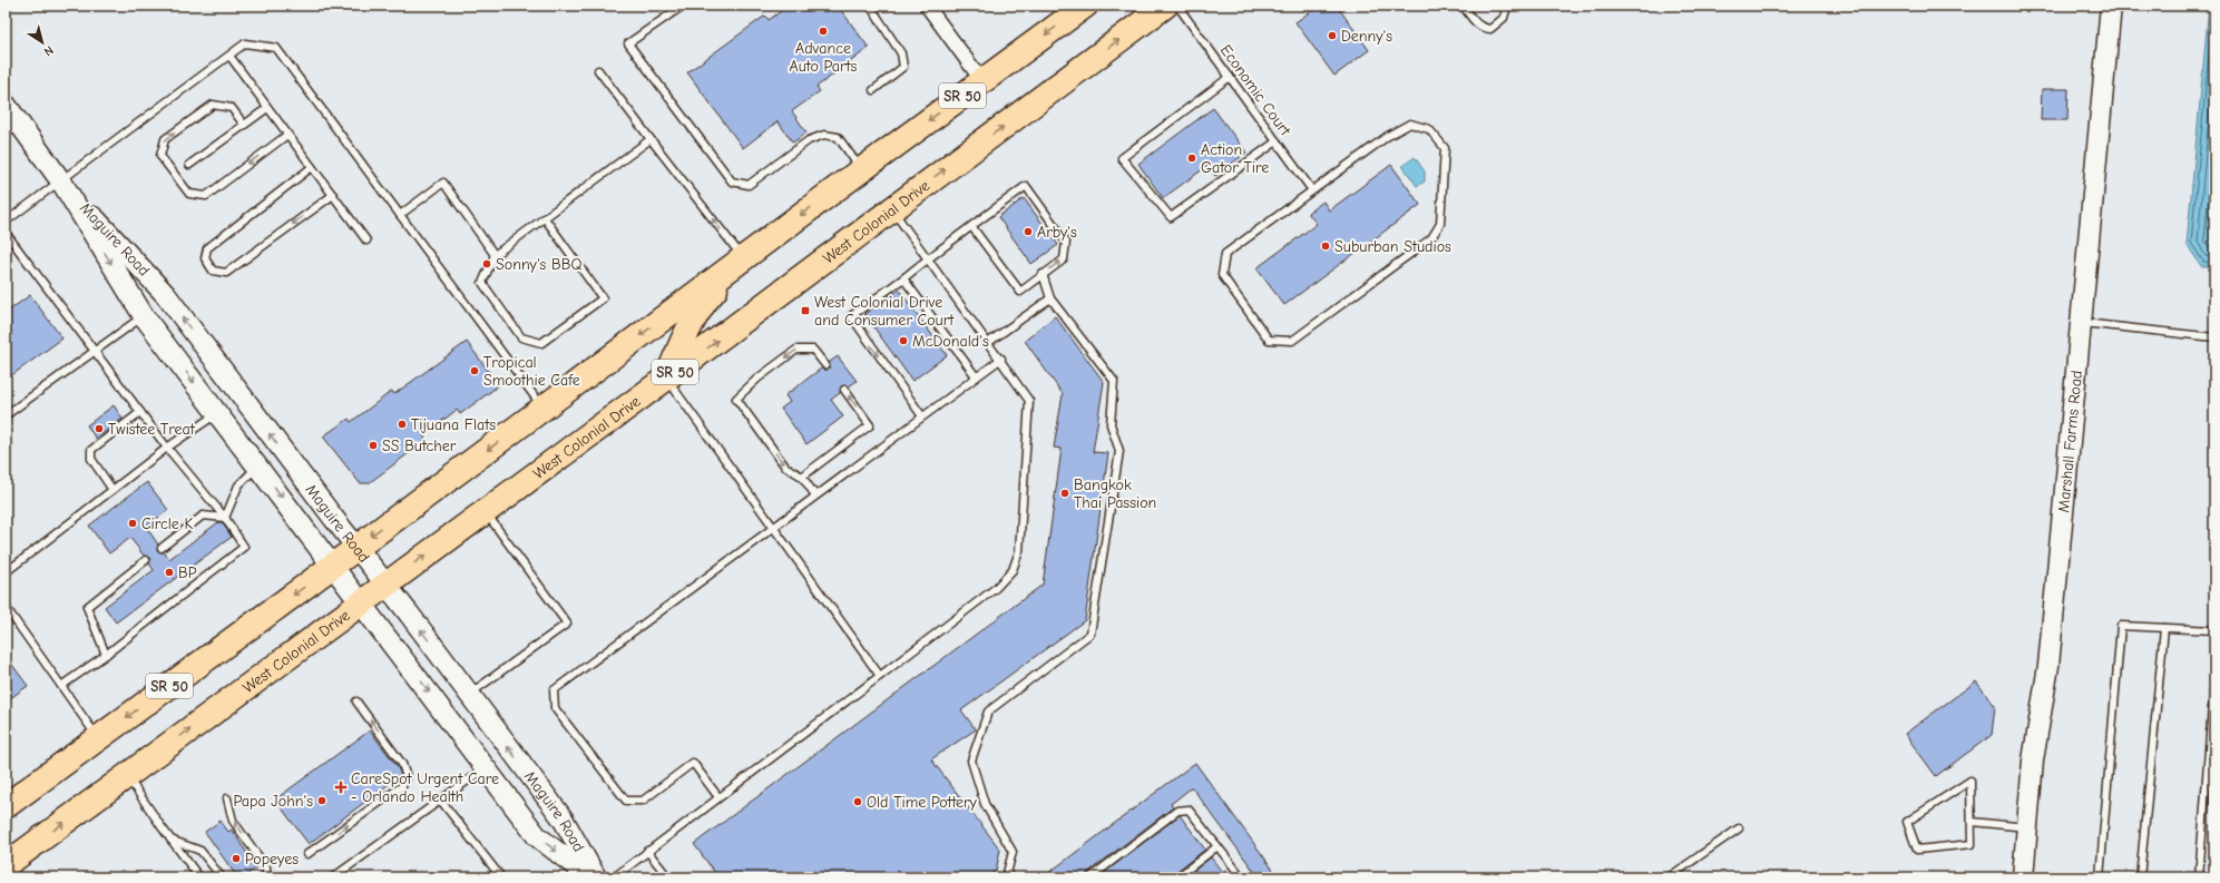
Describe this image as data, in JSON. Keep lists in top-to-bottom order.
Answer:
{
  "streets": {
    "highway": ["SR 50", "West Colonial Drive"],
    "main road": ["Maguire Road", "Marshall Farms Road"],
    "lane": ["Economic Court"]
  },
  "crossings": [
    ["SR 50", "Maguire Road"],
    ["West Colonial Drive", "Maguire Road"]
  ],
  "places": {
    "other": [
      "Advance Auto Parts",
      "Denny's",
      "Action Gator Tire",
      "Arby's",
      "Suburban Studios",
      "Sonny's BBQ",
      "McDonald's",
      "Tropical Smoothie Cafe",
      "Tijuana Flats",
      "Twistee Treat",
      "SS Butcher",
      "Bangkok Thai Passion",
      "Circle K",
      "BP",
      "Papa John's",
      "Old Time Pottery",
      "Popeyes"
    ],
    "transit": ["West Colonial Drive and Consumer Court"],
    "health": ["CareSpot Urgent Care - Orlando Health"]
  },
  "north": "bottom right"
}
